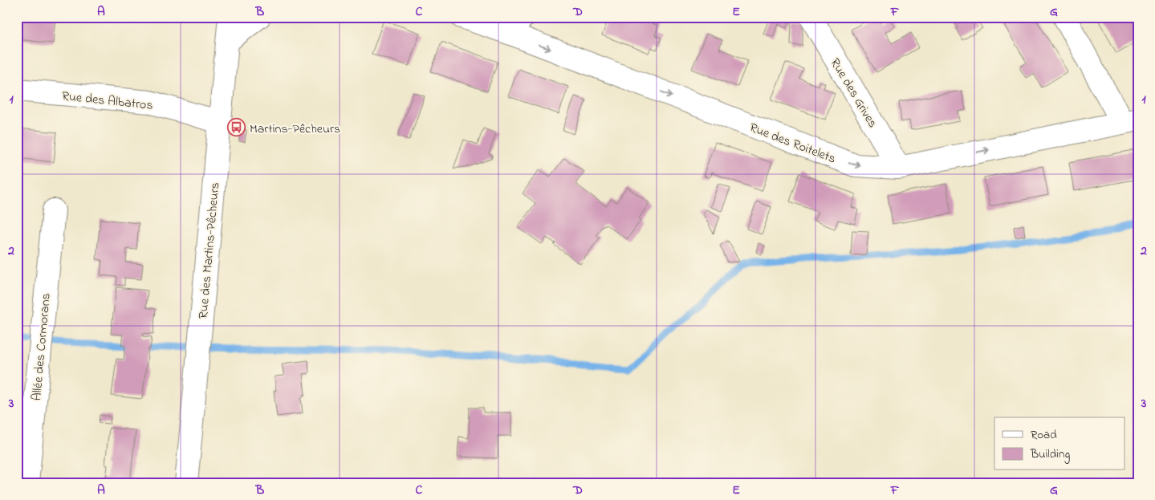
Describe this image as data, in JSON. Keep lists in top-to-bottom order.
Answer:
{
  "streets": {
    "street": [
      "Rue des Grives",
      "Rue des Albatros",
      "Rue des Roitelets",
      "Rue des Martins-Pêcheurs",
      "Allée des Cormorans"
    ]
  },
  "crossings": [
    ["Rue des Grives", "Rue des Roitelets"],
    ["Rue des Albatros", "Rue des Martins-Pêcheurs"]
  ],
  "one_way": ["Rue des Roitelets"],
  "places": {
    "bus stop": ["Martins-Pêcheurs"]
  },
  "legend": ["Road", "Building"],
  "grid": {
    "columns": [
      "A",
      "B",
      "C",
      "D",
      "E",
      "F",
      "G"
    ],
    "rows": ["1", "2", "3"]
  }
}
